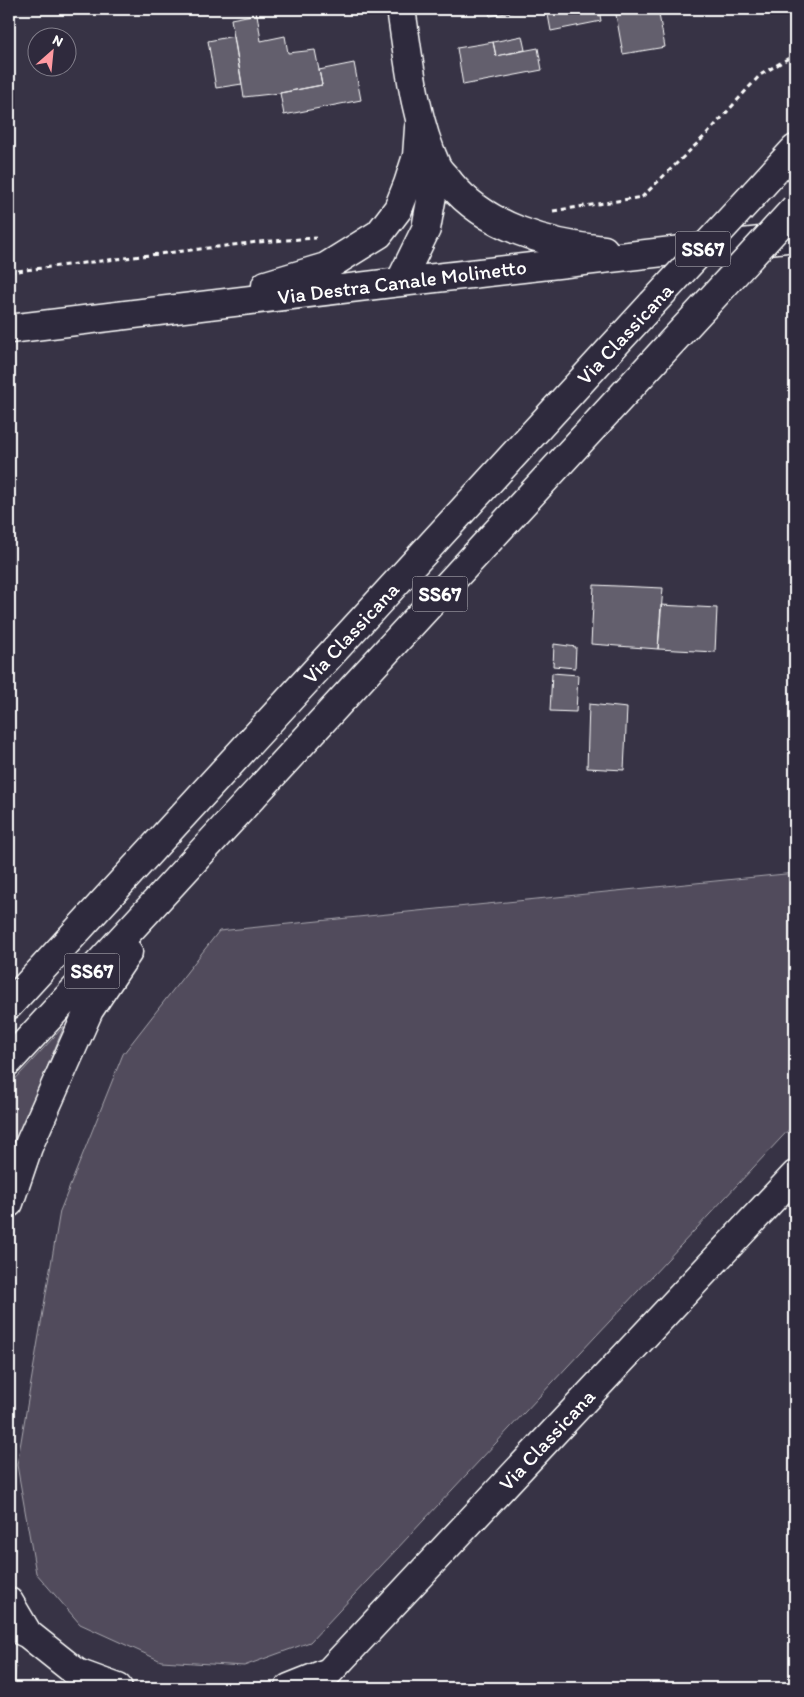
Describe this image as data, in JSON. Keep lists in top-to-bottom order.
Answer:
{
  "streets": {
    "main road": ["SS67", "Via Destra Canale Molinetto", "Via Classicana"]
  },
  "north": "top right"
}
